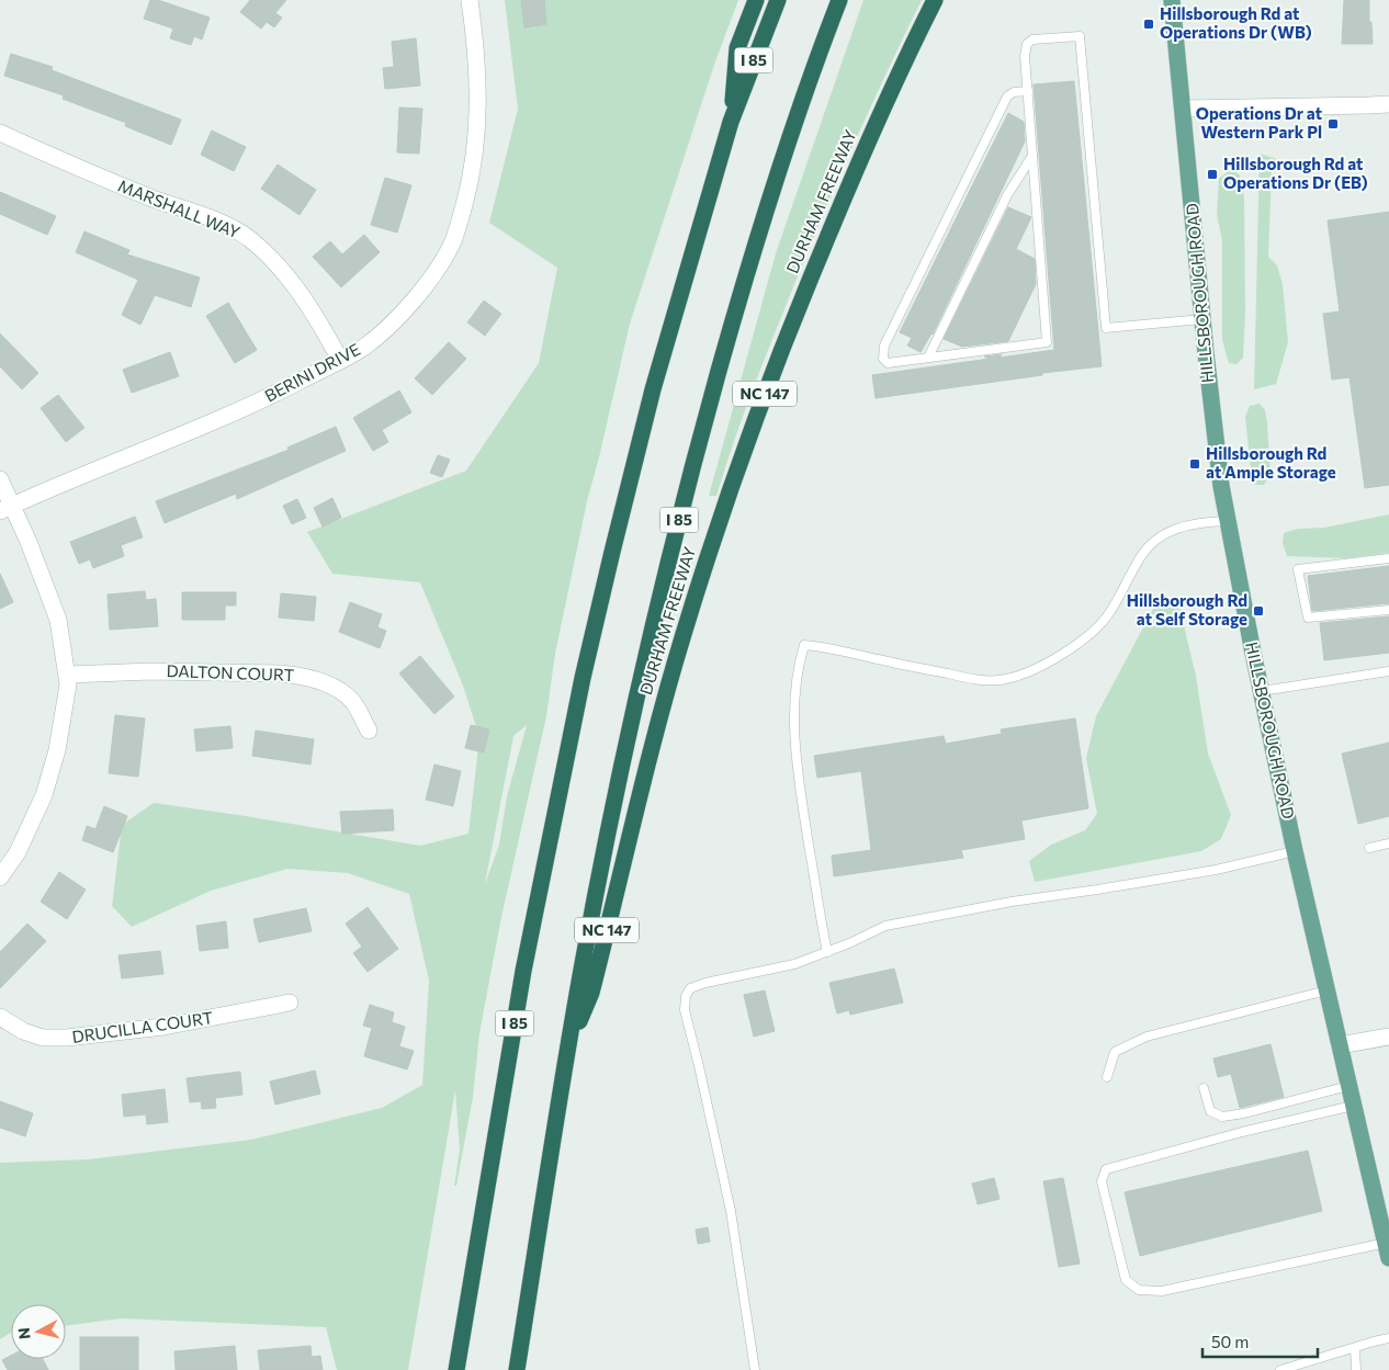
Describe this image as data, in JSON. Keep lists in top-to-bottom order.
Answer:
{
  "streets": {
    "highway": ["I 85", "DURHAM FREEWAY", "NC 147"],
    "main road": ["HILLSBOROUGH ROAD"],
    "street": [
      "MARSHALL WAY",
      "BERINI DRIVE",
      "DALTON COURT",
      "DRUCILLA COURT"
    ]
  },
  "crossings": [
    ["I 85", "DURHAM FREEWAY"],
    ["MARSHALL WAY", "BERINI DRIVE"]
  ],
  "places": {
    "transit": [
      "Hillsborough Rd at Operations Dr (WB)",
      "Operations Dr at Western Park Pl",
      "Hillsborough Rd at Operations Dr (EB)",
      "Hillsborough Rd at Ample Storage",
      "Hillsborough Rd at Self Storage"
    ]
  },
  "scale_bar": "50 m",
  "north": "left"
}
